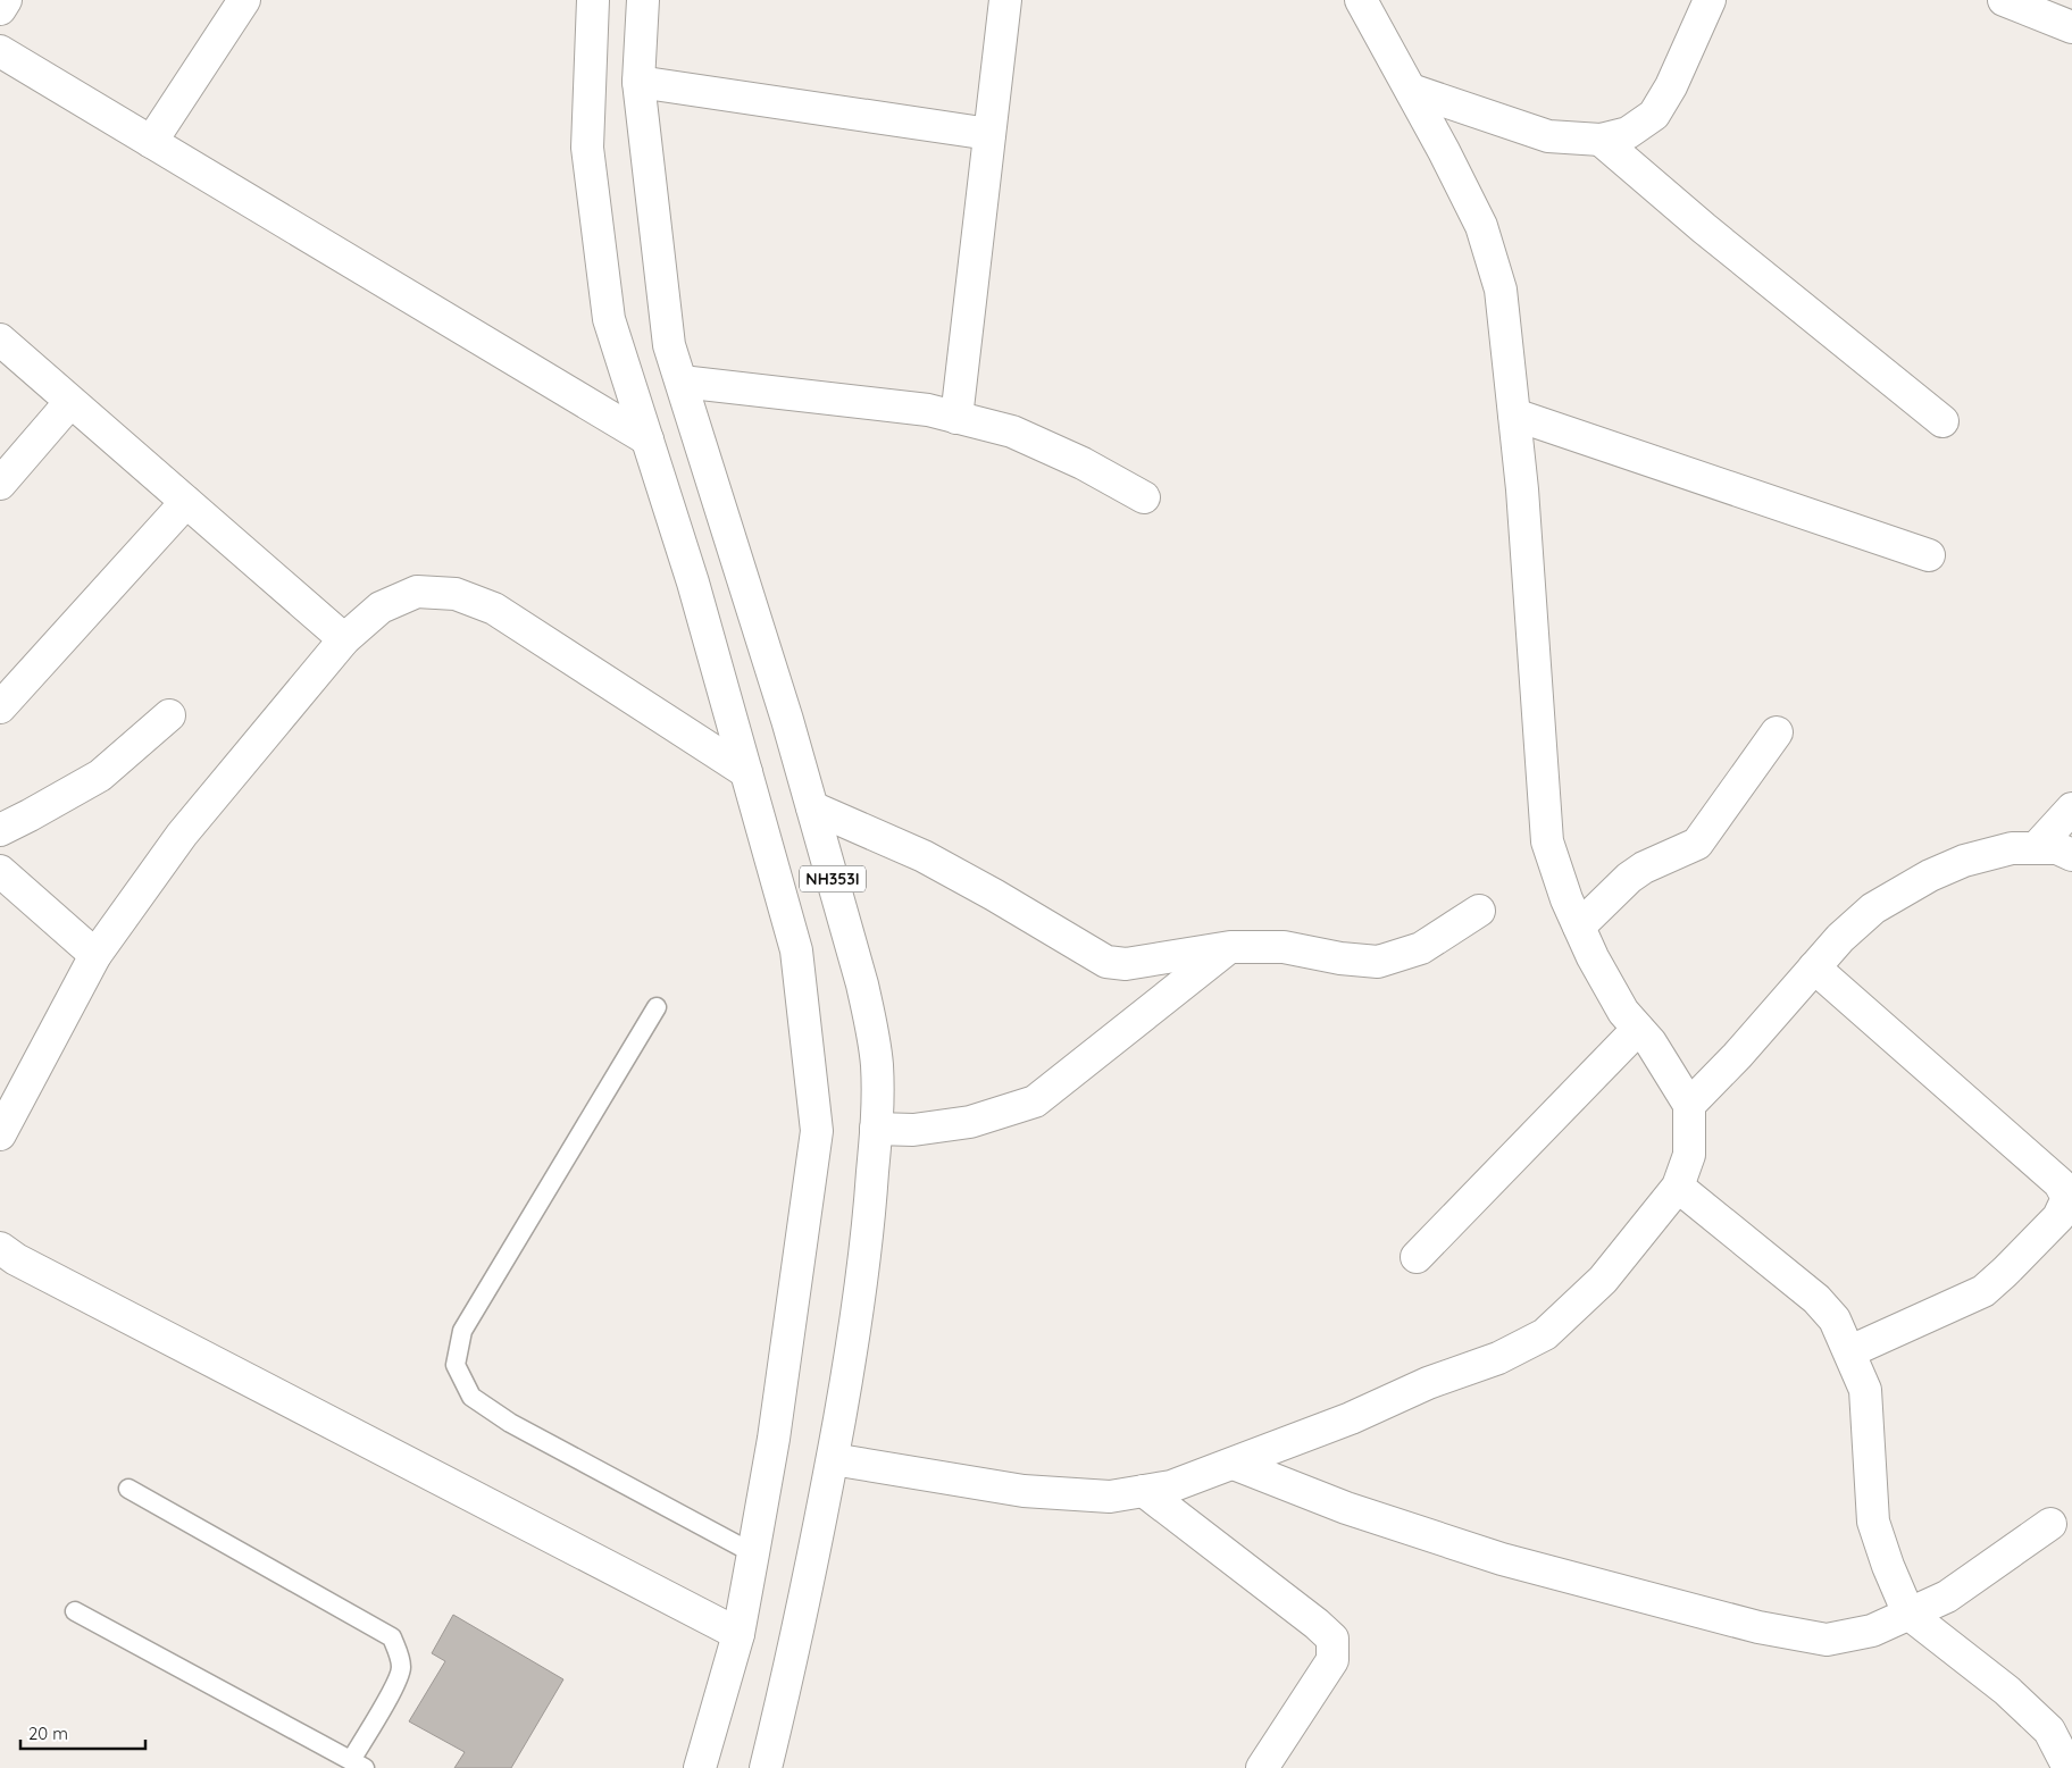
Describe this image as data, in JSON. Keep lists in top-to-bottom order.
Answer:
{
  "streets": {
    "main road": ["NH353I"]
  },
  "scale_bar": "20 m"
}
